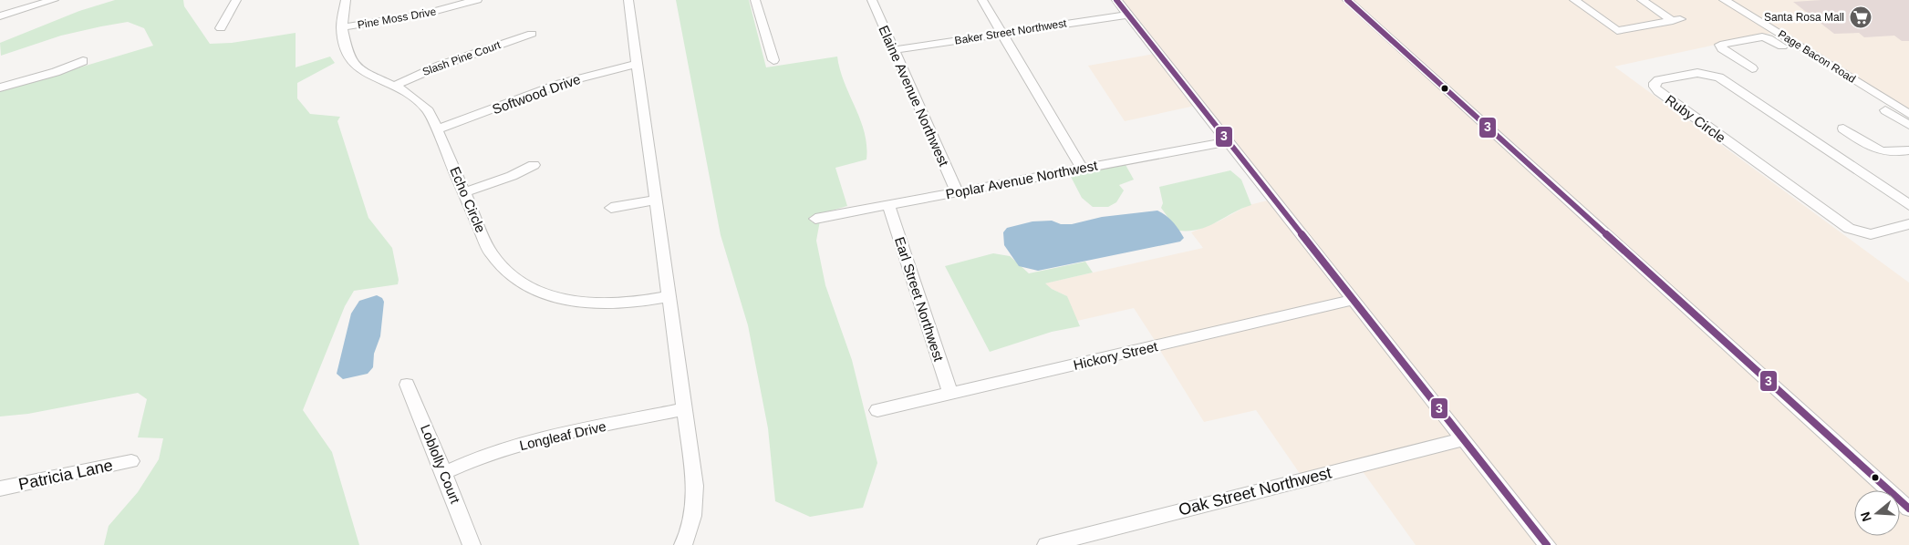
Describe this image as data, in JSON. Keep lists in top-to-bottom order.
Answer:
{
  "streets": {
    "street": [
      "Pine Moss Drive",
      "Baker Street Northwest",
      "Page Bacon Road",
      "Slash Pine Court",
      "Softwood Drive",
      "Elaine Avenue Northwest",
      "Ruby Circle",
      "Poplar Avenue Northwest",
      "Echo Circle",
      "Earl Street Northwest",
      "Hickory Street",
      "Longleaf Drive",
      "Loblolly Court",
      "Patricia Lane",
      "Oak Street Northwest"
    ]
  },
  "crossings": [
    ["Pine Moss Drive", "Echo Circle"],
    ["Baker Street Northwest", "Elaine Avenue Northwest"],
    ["Slash Pine Court", "Echo Circle"],
    ["Softwood Drive", "Echo Circle"],
    ["Elaine Avenue Northwest", "Poplar Avenue Northwest"],
    ["Poplar Avenue Northwest", "Earl Street Northwest"],
    ["Earl Street Northwest", "Hickory Street"],
    ["Longleaf Drive", "Loblolly Court"]
  ],
  "places": {
    "supermarket": ["Santa Rosa Mall"]
  },
  "lines": ["transit line 3"],
  "north": "left"
}
